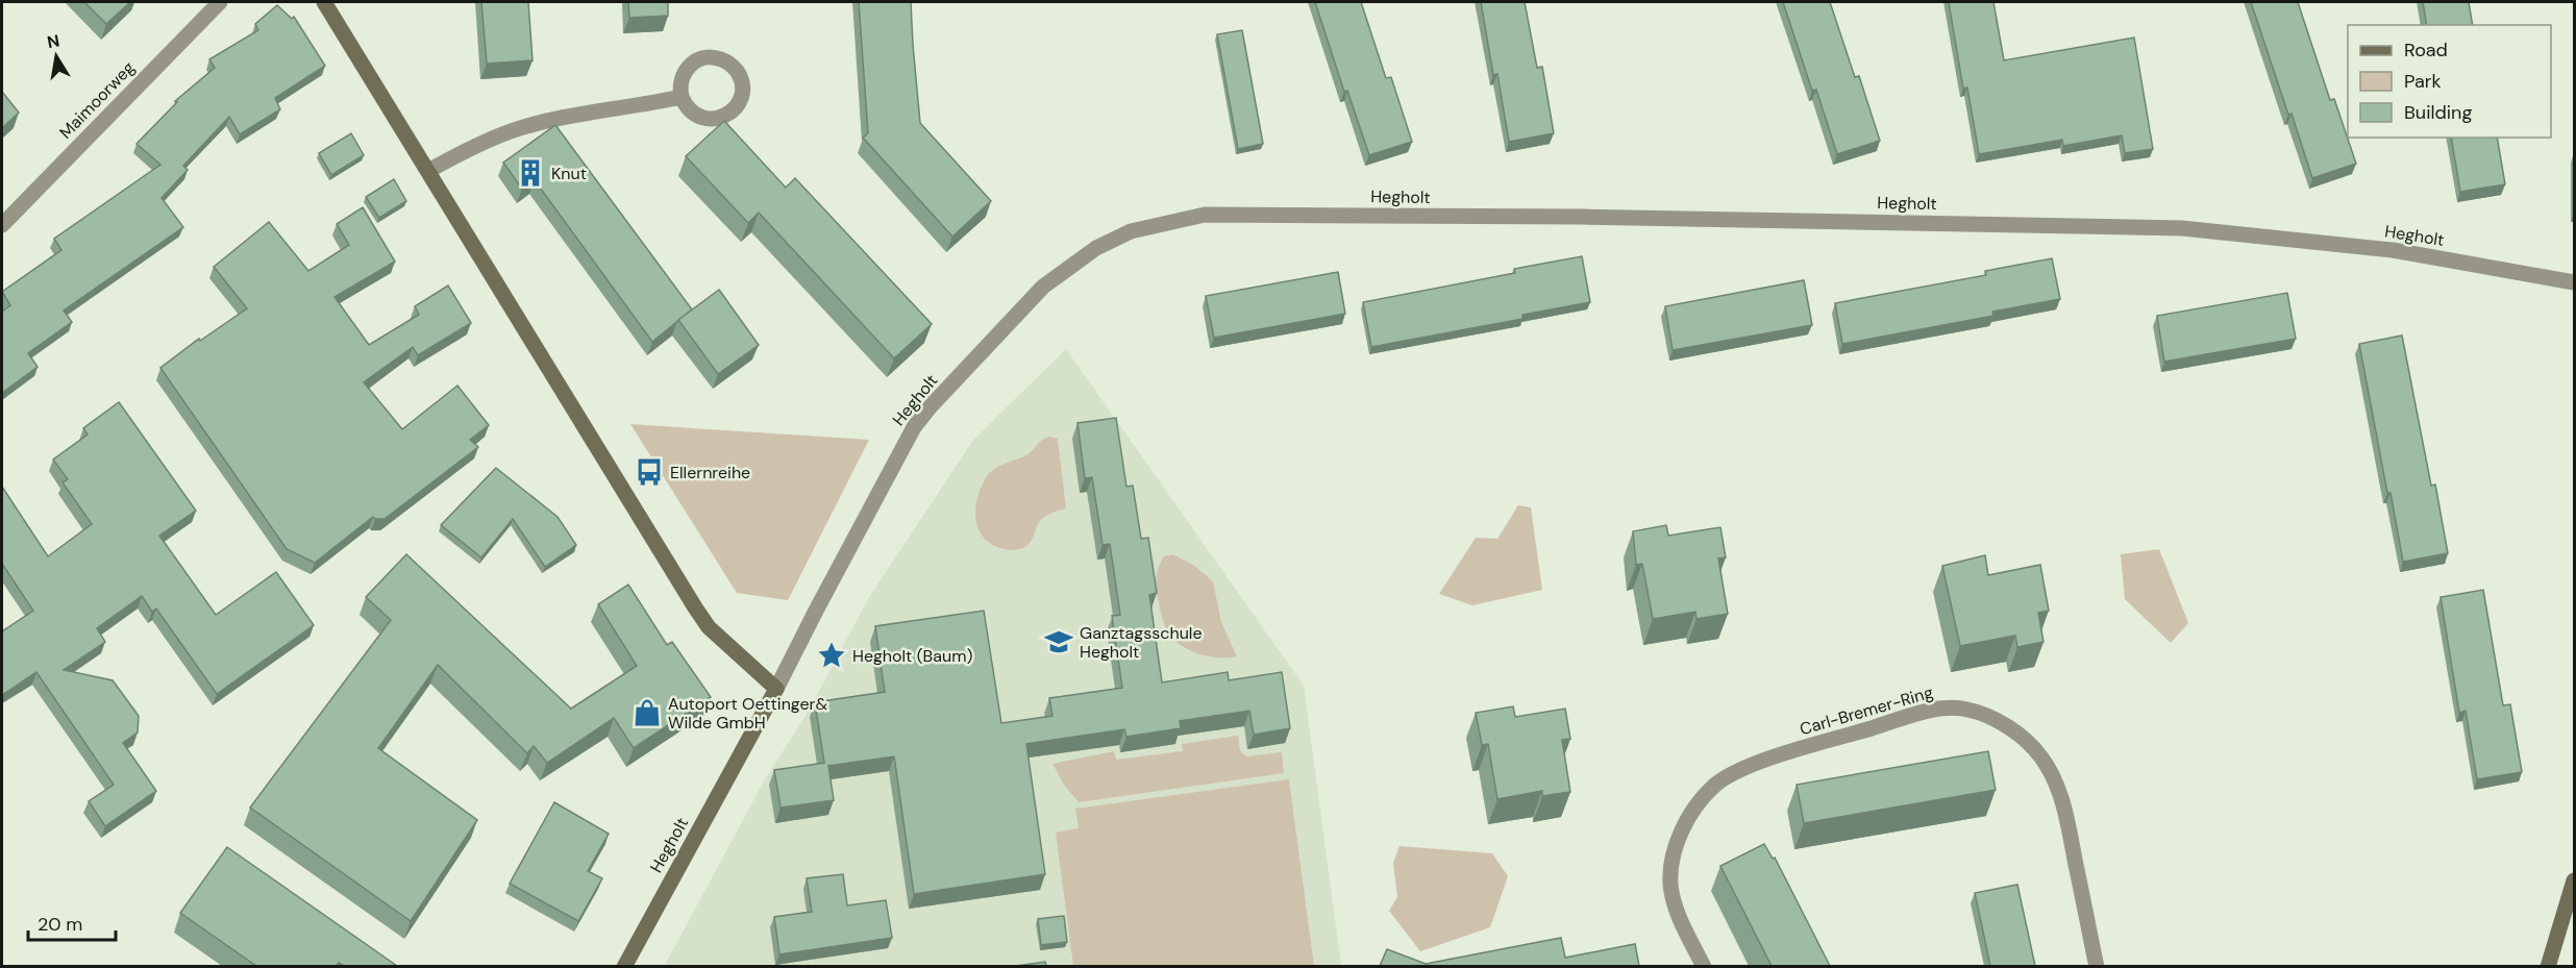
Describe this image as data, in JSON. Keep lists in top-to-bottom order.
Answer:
{
  "streets": {
    "street": ["Maimoorweg", "Hegholt", "Carl-Bremer-Ring"]
  },
  "places": {
    "building": ["Knut"],
    "bus stop": ["Ellernreihe"],
    "school or university": ["Ganztagsschule Hegholt"],
    "place": ["Hegholt (Baum)"],
    "shop": ["Autoport Oettinger& Wilde GmbH"]
  },
  "legend": ["Road", "Park", "Building"],
  "scale_bar": "20 m",
  "north": "top"
}
